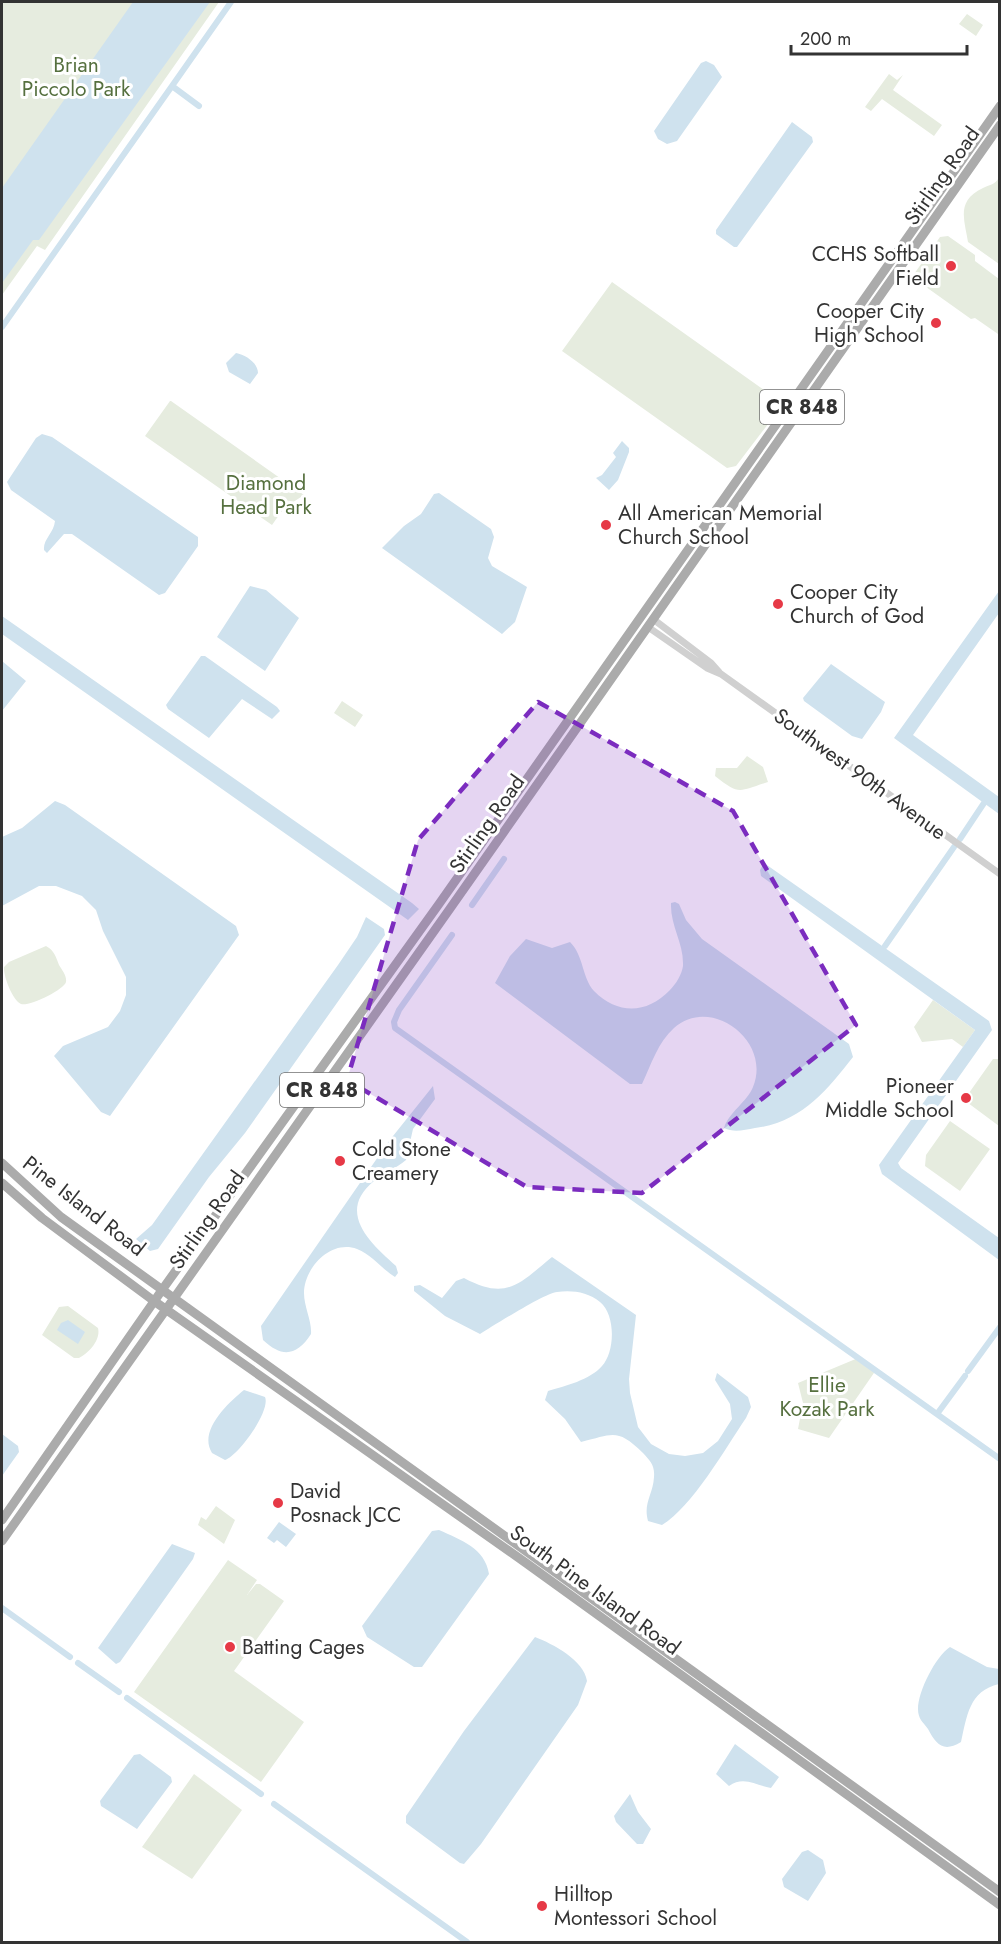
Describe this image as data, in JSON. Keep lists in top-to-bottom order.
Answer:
{
  "streets": {
    "main road": [
      "Stirling Road",
      "CR 848",
      "Pine Island Road",
      "South Pine Island Road"
    ],
    "street": ["Southwest 90th Avenue"]
  },
  "crossings": [
    ["Stirling Road", "Southwest 90th Avenue"],
    ["Stirling Road", "Pine Island Road"],
    ["Stirling Road", "South Pine Island Road"],
    ["Pine Island Road", "South Pine Island Road"]
  ],
  "parks": ["Brian Piccolo Park", "Diamond Head Park", "Ellie Kozak Park"],
  "places": [
    "CCHS Softball Field",
    "Cooper City High School",
    "All American Memorial Church School",
    "Cooper City Church of God",
    "Pioneer Middle School",
    "Cold Stone Creamery",
    "David Posnack JCC",
    "Batting Cages",
    "Hilltop Montessori School"
  ],
  "scale_bar": "200 m"
}
